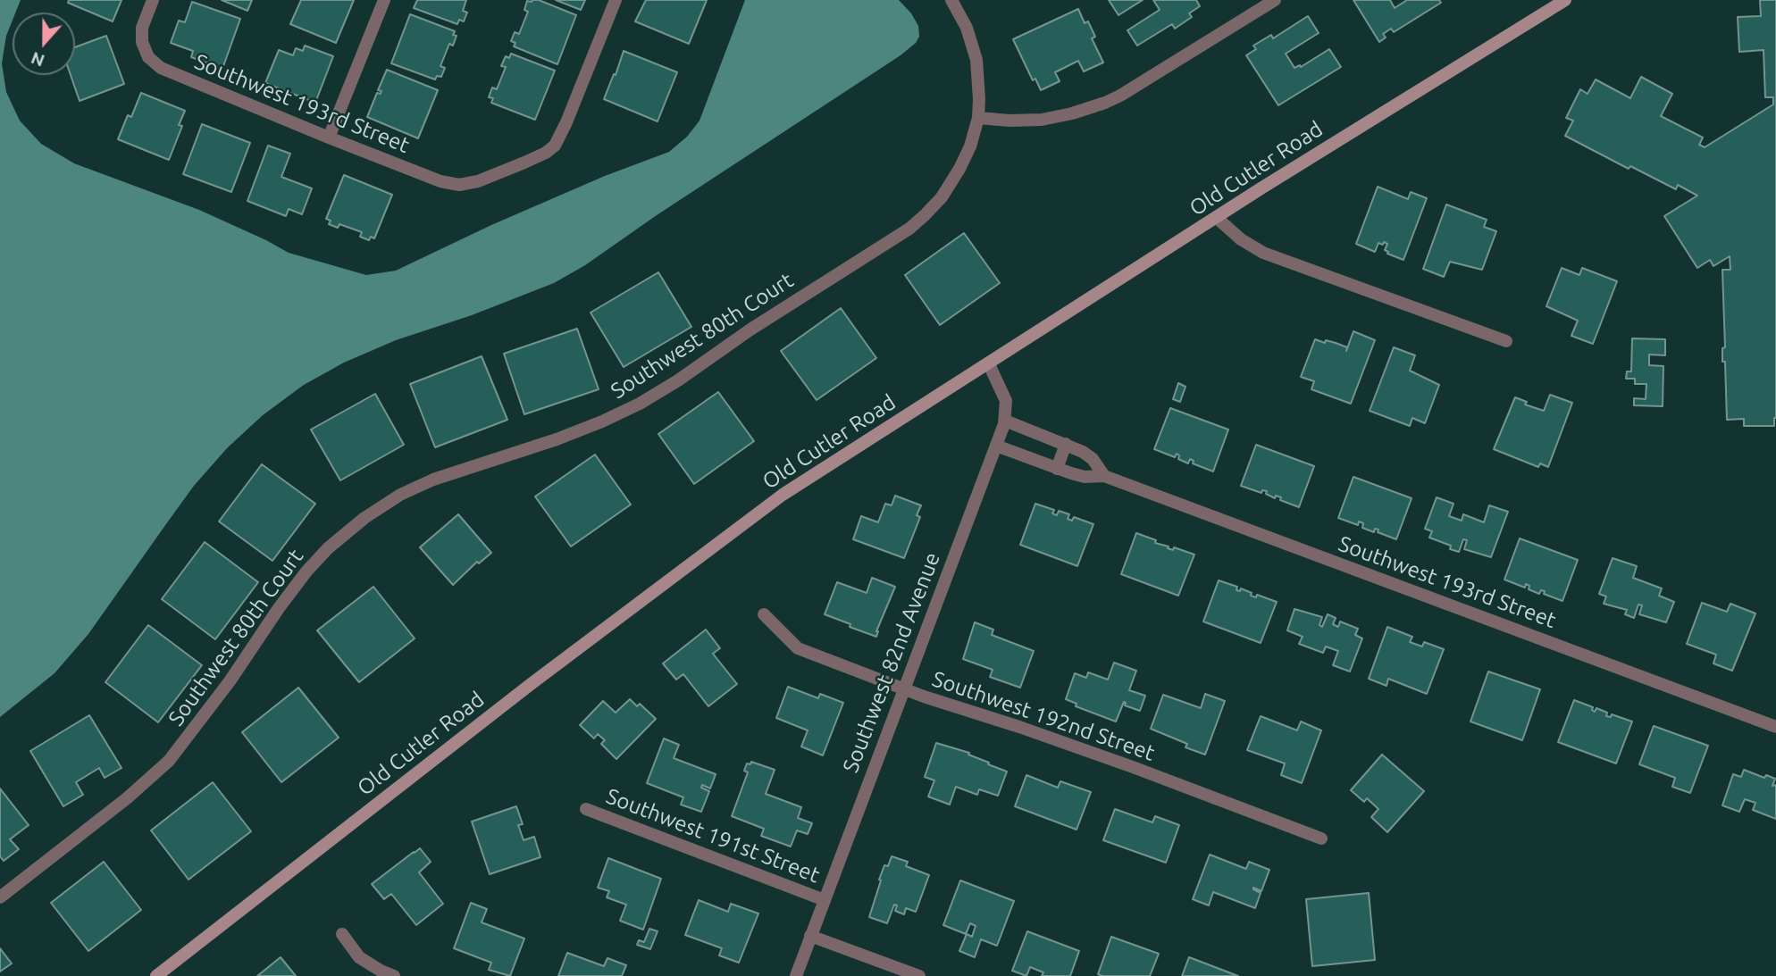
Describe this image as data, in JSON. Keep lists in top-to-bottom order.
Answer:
{
  "streets": {
    "main road": ["Old Cutler Road"],
    "street": [
      "Southwest 193rd Street",
      "Southwest 80th Court",
      "Southwest 82nd Avenue",
      "Southwest 192nd Street",
      "Southwest 191st Street"
    ]
  },
  "crossings": [
    ["Southwest 193rd Street", "Southwest 82nd Avenue"],
    ["Old Cutler Road", "Southwest 82nd Avenue"],
    ["Southwest 82nd Avenue", "Southwest 192nd Street"],
    ["Southwest 82nd Avenue", "Southwest 191st Street"]
  ],
  "north": "bottom"
}
